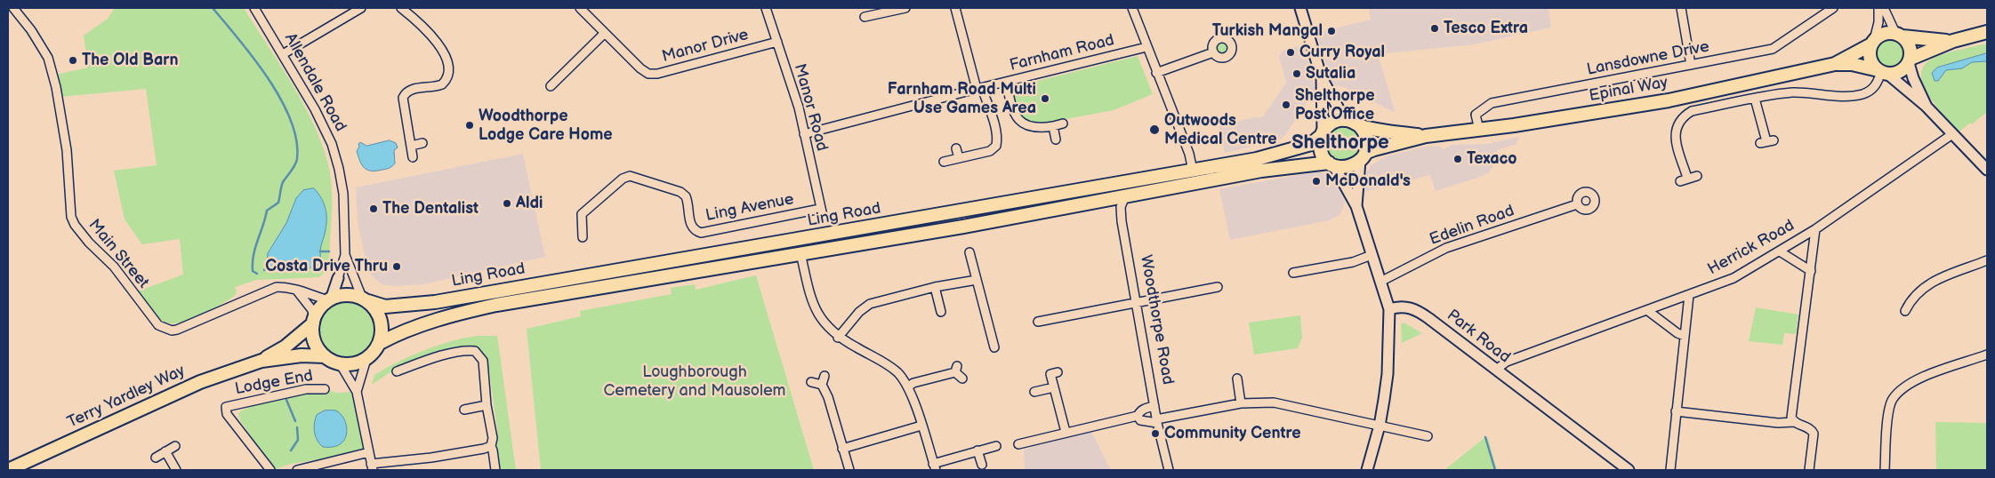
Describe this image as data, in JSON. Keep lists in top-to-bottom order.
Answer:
{
  "streets": {
    "main road": ["Epinal Way", "Ling Road", "Terry Yardley Way"],
    "street": [
      "Manor Drive",
      "Farnham Road",
      "Lansdowne Drive",
      "Allendale Road",
      "Manor Road",
      "Ling Avenue",
      "Edelin Road",
      "Herrick Road",
      "Main Street",
      "Woodthorpe Road",
      "Park Road",
      "Lodge End"
    ]
  },
  "crossings": [
    ["Manor Drive", "Manor Road"],
    ["Farnham Road", "Manor Road"],
    ["Lansdowne Drive", "Epinal Way"],
    ["Allendale Road", "Ling Road"],
    ["Allendale Road", "Main Street"],
    ["Allendale Road", "Terry Yardley Way"],
    ["Epinal Way", "Ling Road"],
    ["Manor Road", "Ling Avenue"],
    ["Ling Road", "Main Street"],
    ["Ling Road", "Woodthorpe Road"],
    ["Ling Road", "Terry Yardley Way"],
    ["Herrick Road", "Park Road"],
    ["Main Street", "Terry Yardley Way"]
  ],
  "districts": ["Shelthorpe"],
  "parks": ["Loughborough Cemetery and Mausolem"],
  "places": [
    "Tesco Extra",
    "Turkish Mangal",
    "Curry Royal",
    "The Old Barn",
    "Sutalia",
    "Farnham Road Multi Use Games Area",
    "Shelthorpe Post Office",
    "Woodthorpe Lodge Care Home",
    "Outwoods Medical Centre",
    "Texaco",
    "McDonald's",
    "Aldi",
    "The Dentalist",
    "Costa Drive Thru",
    "Community Centre"
  ]
}
